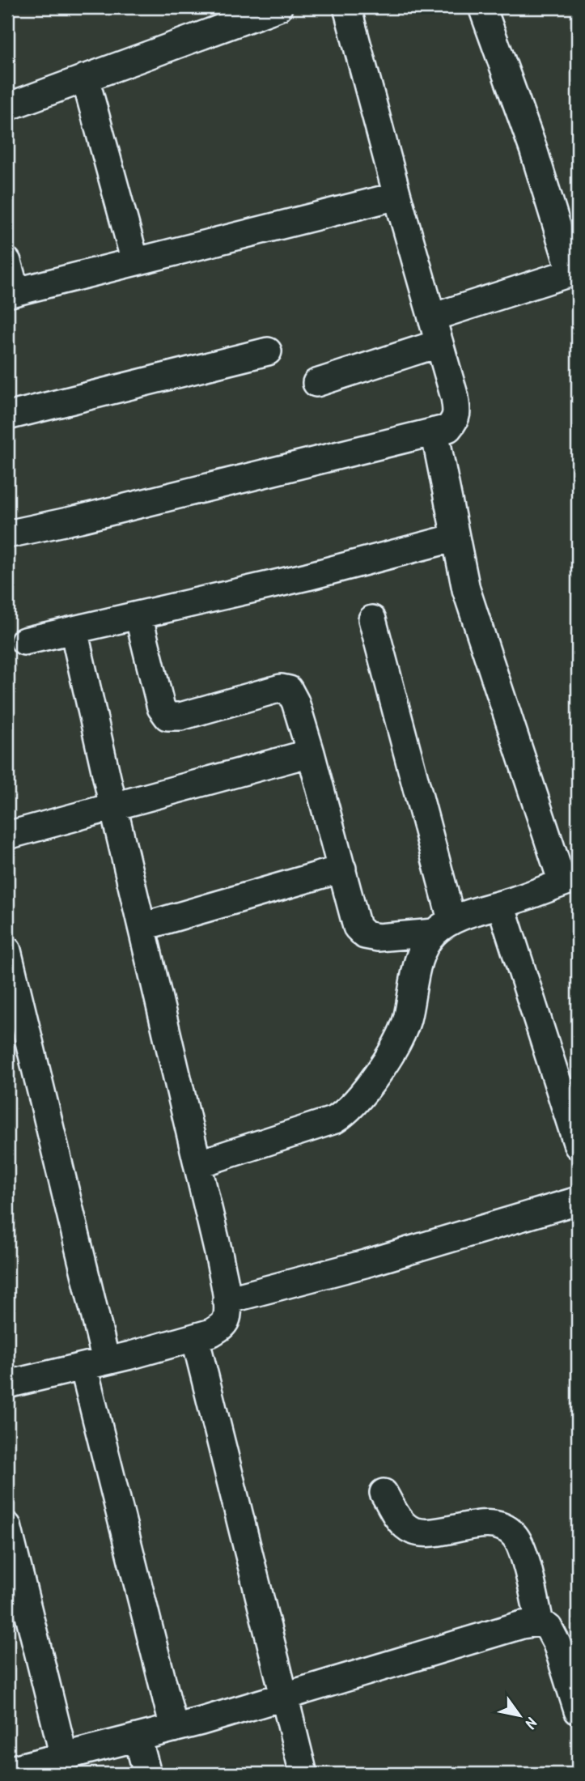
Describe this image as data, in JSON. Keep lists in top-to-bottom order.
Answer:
{
  "north": "bottom right"
}
